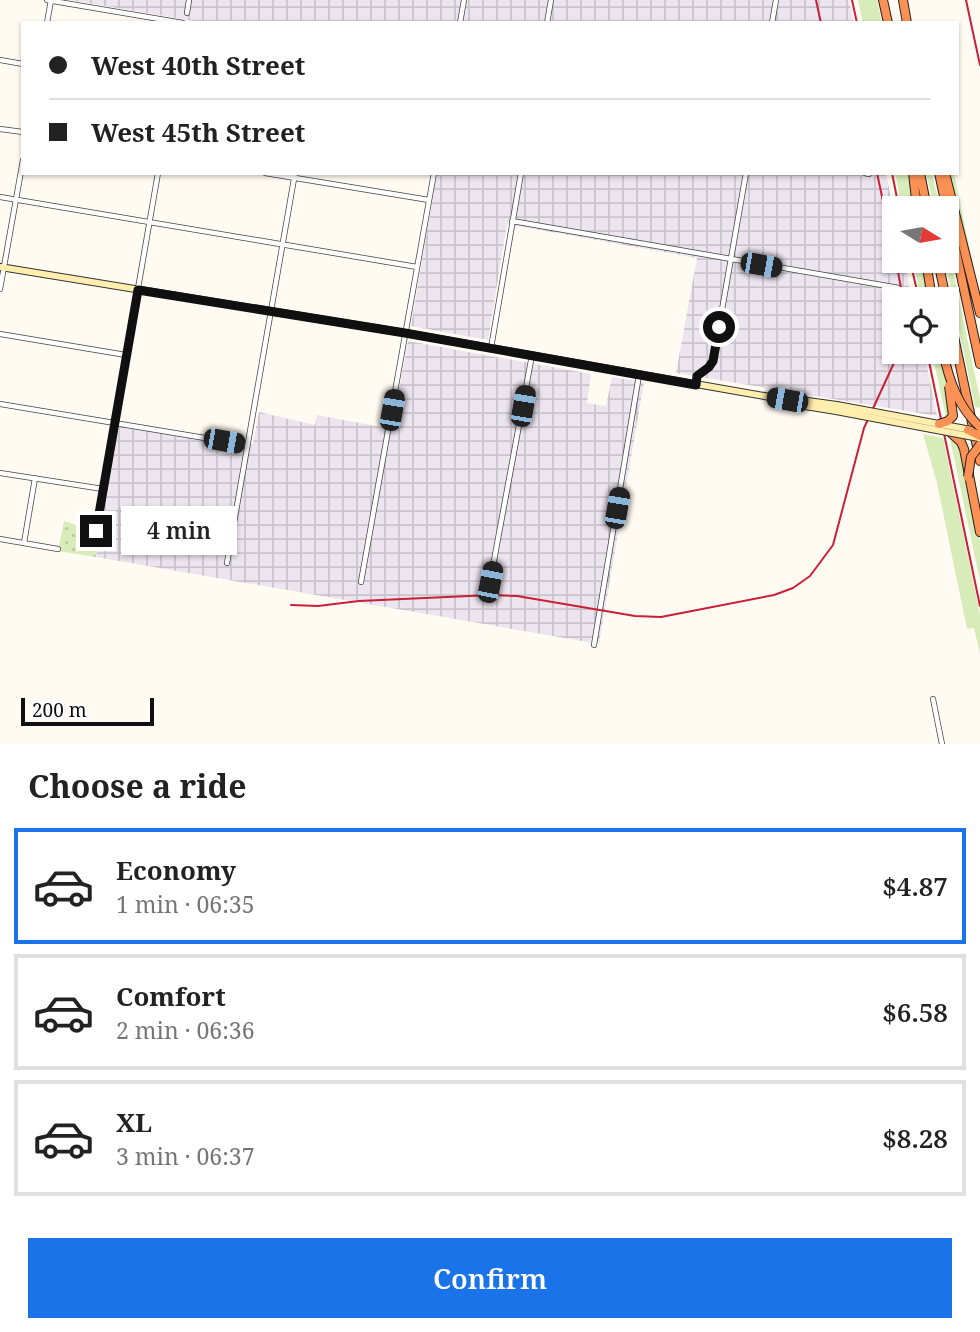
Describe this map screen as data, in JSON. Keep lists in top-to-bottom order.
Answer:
{
  "scale_bar": "200 m",
  "north": "right",
  "page": {
    "banner": ["West 40th Street", "West 45th Street"],
    "bubble": "4 min",
    "scale": "200 m",
    "heading": "Choose a ride",
    "list": [
      {
        "name": "Economy",
        "note": "1 min · 06:35",
        "value": "$4.87"
      },
      {
        "name": "Comfort",
        "note": "2 min · 06:36",
        "value": "$6.58"
      },
      {
        "name": "XL",
        "note": "3 min · 06:37",
        "value": "$8.28"
      }
    ],
    "buttons": "Confirm"
  }
}
